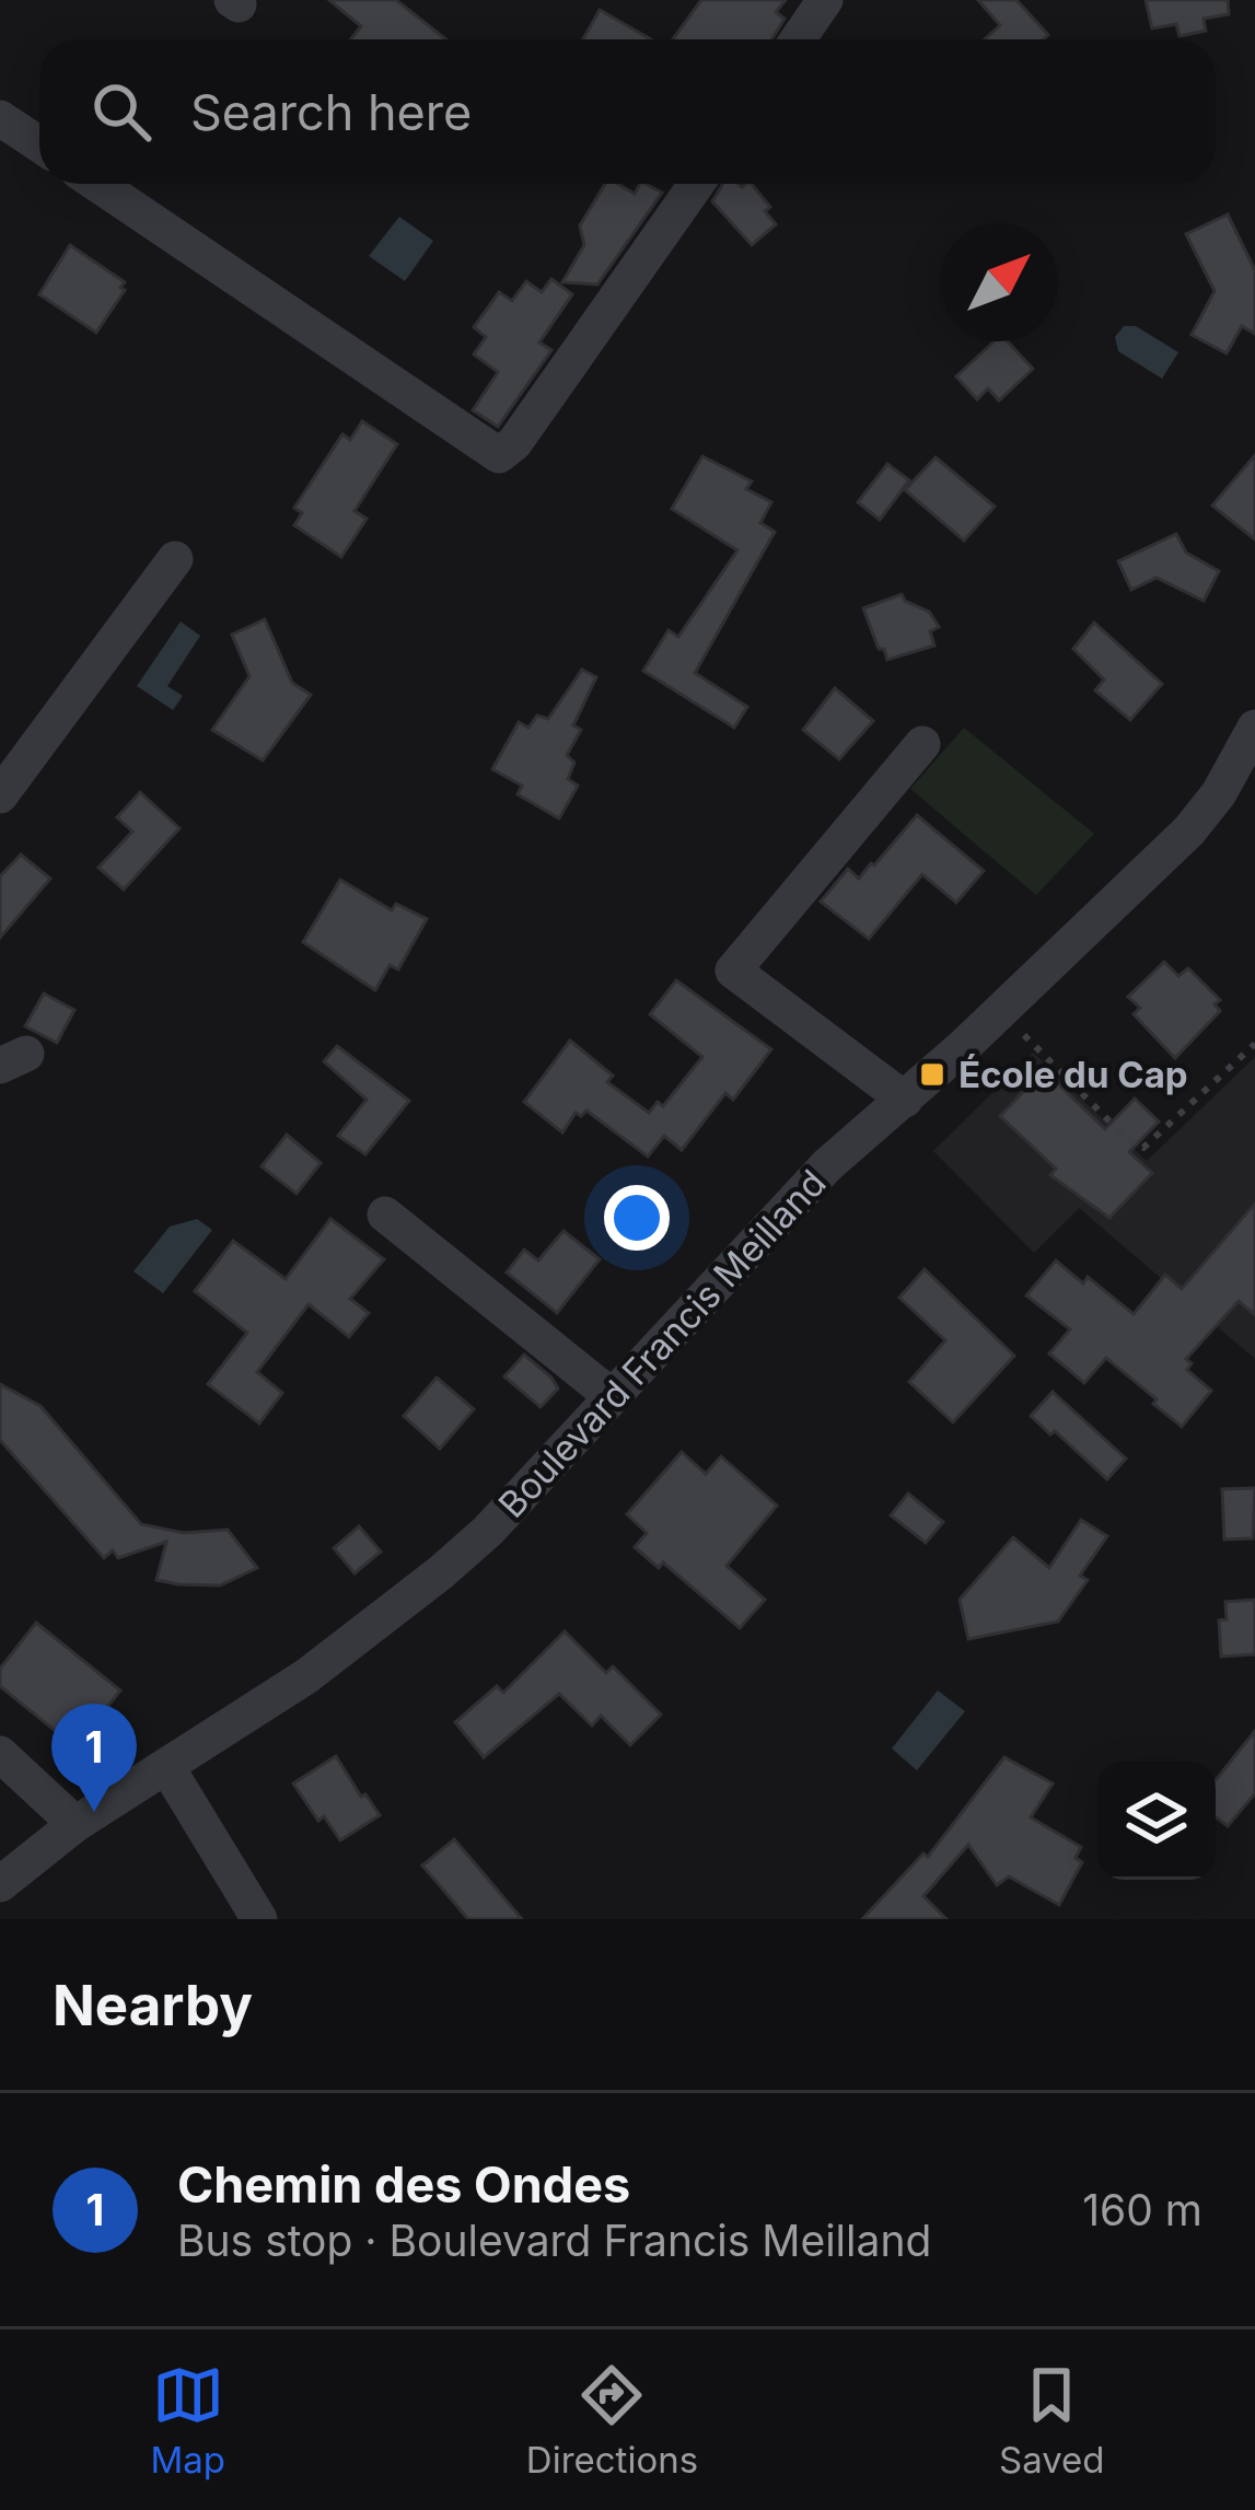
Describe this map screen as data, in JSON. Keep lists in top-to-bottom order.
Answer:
{
  "streets": {
    "street": ["Boulevard Francis Meilland"]
  },
  "places": {
    "transit": ["École du Cap"]
  },
  "north": "top right",
  "page": {
    "search": "Search here",
    "pins": "1",
    "heading": "Nearby",
    "list": [
      {
        "mark": "1",
        "name": "Chemin des Ondes",
        "note": "Bus stop · Boulevard Francis Meilland",
        "value": "160 m"
      }
    ],
    "nav": ["Map", "Directions", "Saved"]
  }
}
